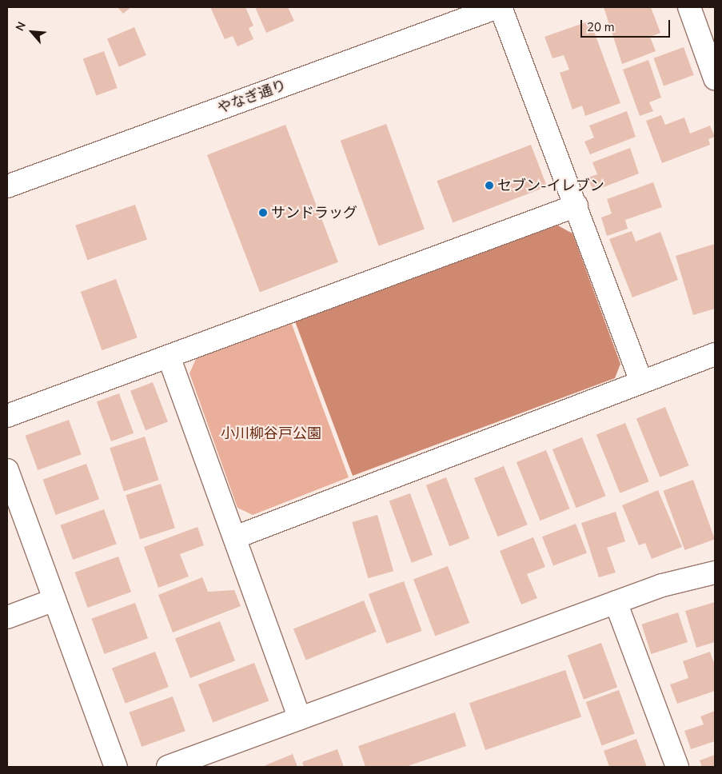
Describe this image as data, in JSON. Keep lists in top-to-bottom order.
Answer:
{
  "streets": {
    "street": ["やなぎ通り"]
  },
  "parks": ["小川柳谷戸公園"],
  "places": ["セブン-イレブン", "サンドラッグ"],
  "scale_bar": "20 m",
  "north": "top left"
}
